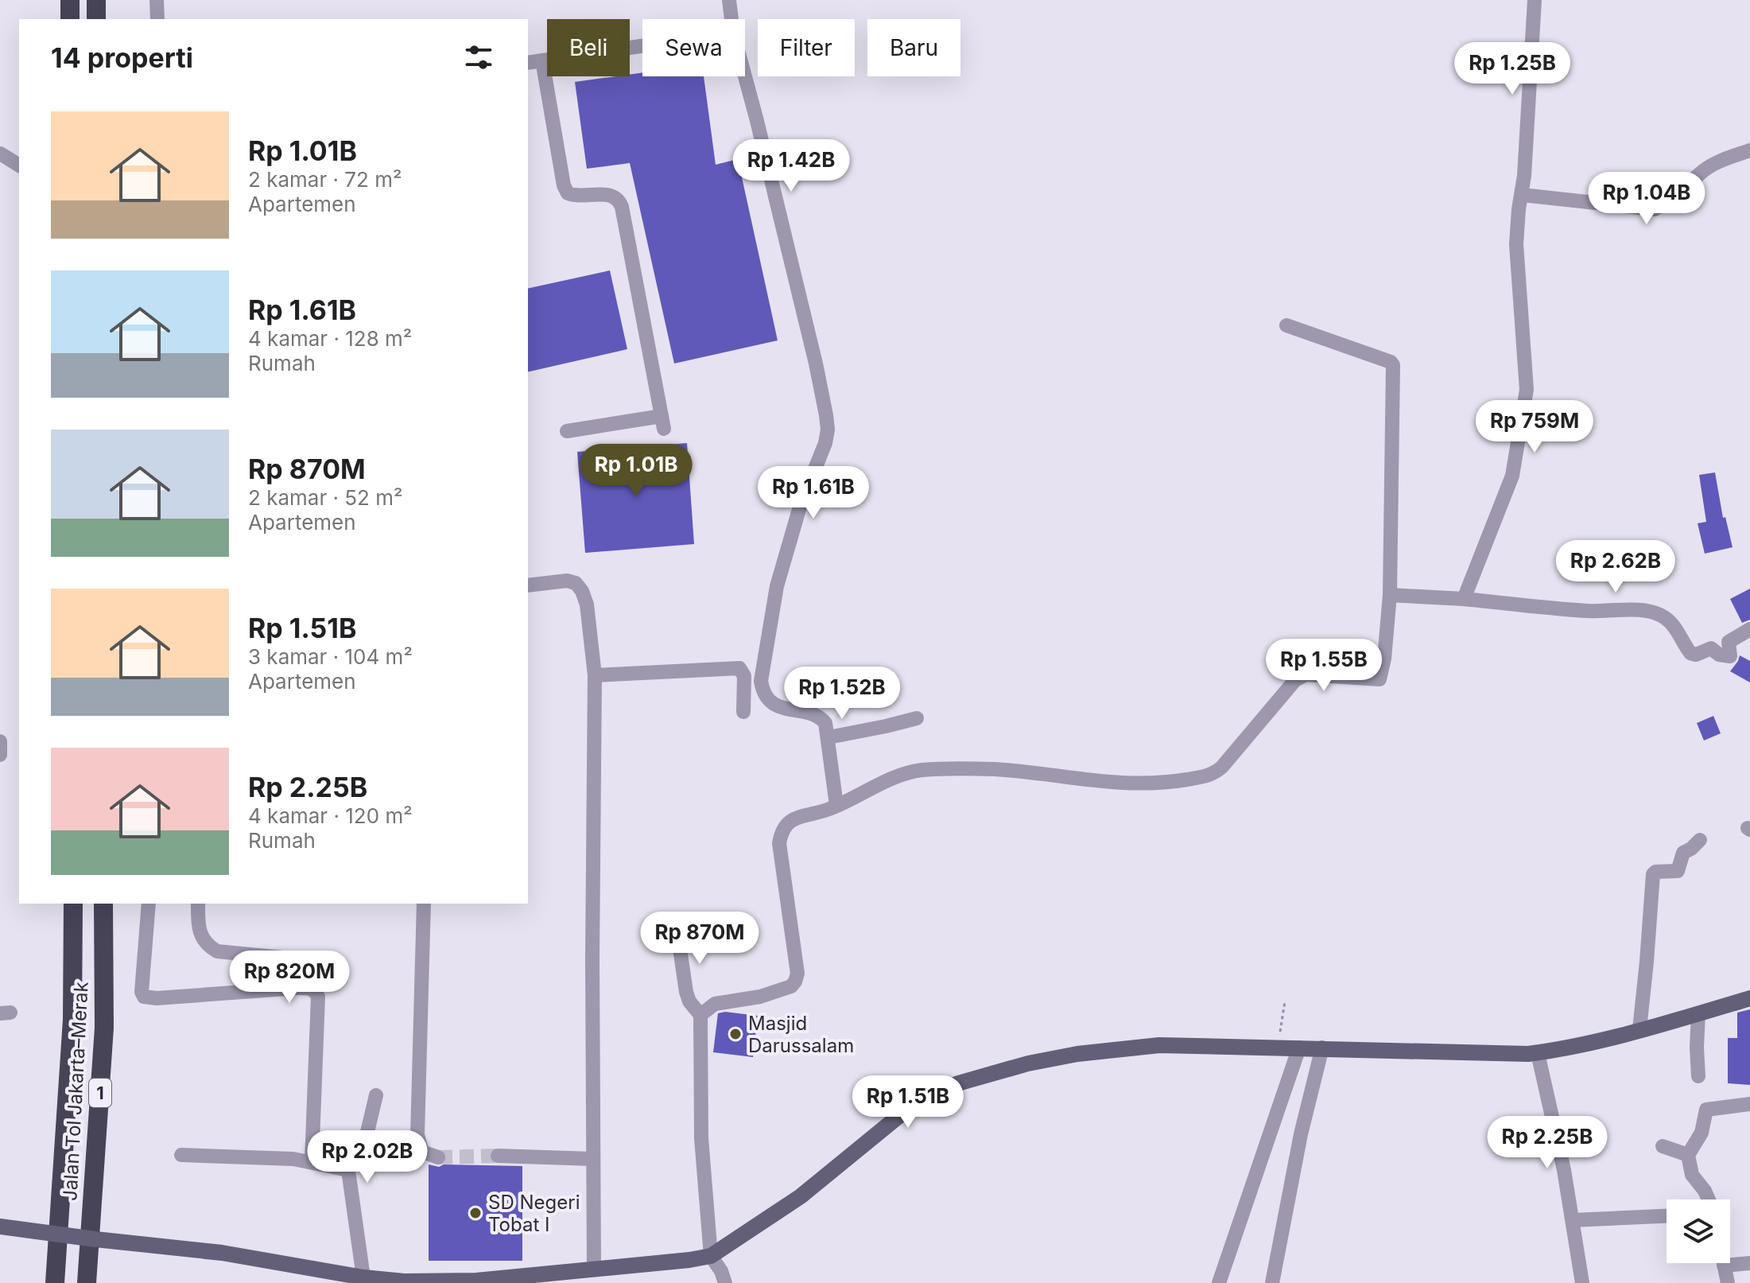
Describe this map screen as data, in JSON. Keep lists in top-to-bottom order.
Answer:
{
  "streets": {
    "highway": ["Jalan Tol Jakarta–Merak", "1"]
  },
  "places": ["Masjid Darussalam", "SD Negeri Tobat I"],
  "page": {
    "chip": [
      "Beli",
      "Sewa",
      "Filter",
      "Baru"
    ],
    "heading": "14 properti",
    "price": [
      "Rp 1.25B",
      "Rp 1.42B",
      "Rp 1.04B",
      "Rp 759M",
      "Rp 1.01B",
      "Rp 1.61B",
      "Rp 2.62B",
      "Rp 1.55B",
      "Rp 1.52B",
      "Rp 870M",
      "Rp 820M",
      "Rp 1.51B",
      "Rp 2.25B",
      "Rp 2.02B"
    ],
    "list": [
      {
        "name": "Rp 1.01B",
        "note": "2 kamar · 72 m² · Apartemen"
      },
      {
        "name": "Rp 1.61B",
        "note": "4 kamar · 128 m² · Rumah"
      },
      {
        "name": "Rp 870M",
        "note": "2 kamar · 52 m² · Apartemen"
      },
      {
        "name": "Rp 1.51B",
        "note": "3 kamar · 104 m² · Apartemen"
      },
      {
        "name": "Rp 2.25B",
        "note": "4 kamar · 120 m² · Rumah"
      }
    ]
  }
}
